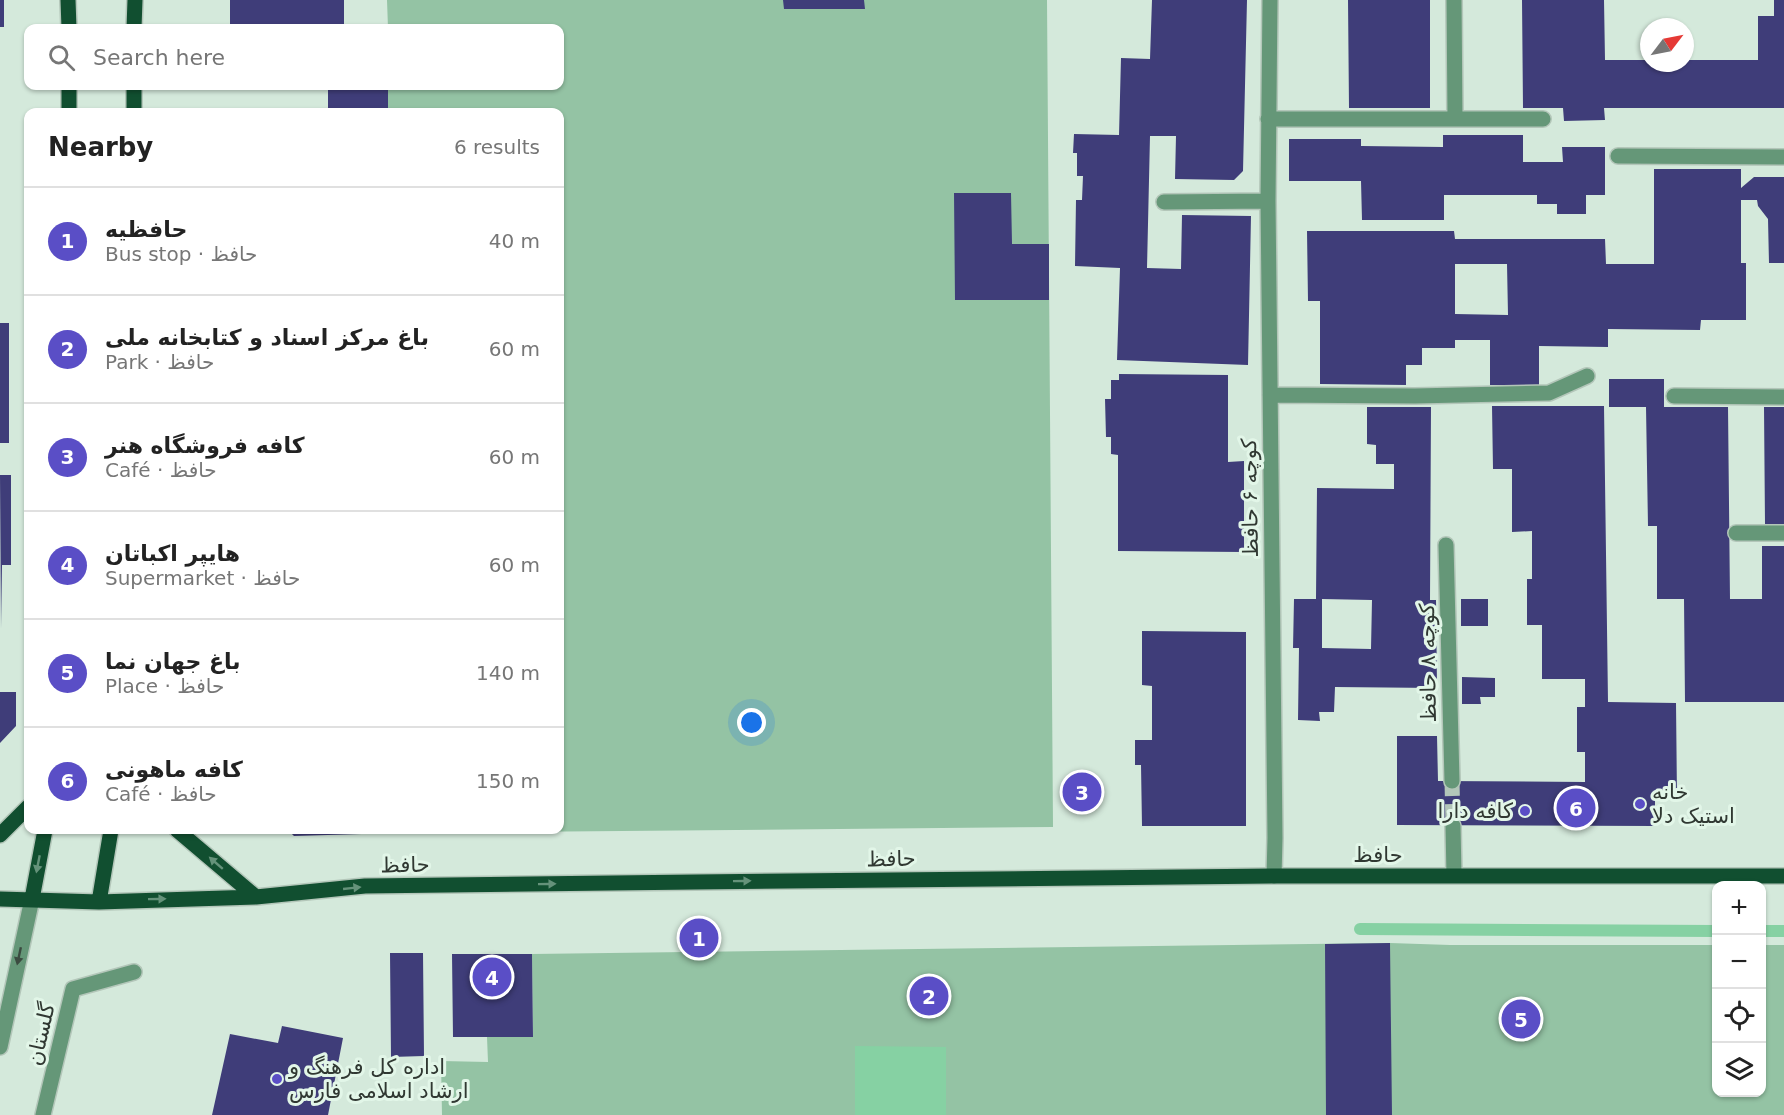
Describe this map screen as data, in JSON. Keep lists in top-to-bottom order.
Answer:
{
  "streets": {
    "main road": ["حافظ"],
    "street": ["کوچه ۶ حافظ", "کوچه ۸ حافظ", "گلستان"]
  },
  "crossings": [
    ["کوچه ۶ حافظ", "حافظ"],
    ["حافظ", "گلستان"]
  ],
  "one_way": ["حافظ", "گلستان"],
  "places": ["خانه استیک دلا", "کافه دارا", "اداره کل فرهنگ و ارشاد اسلامی فارس"],
  "north": "top right",
  "page": {
    "search": "Search here",
    "heading": ["Nearby", "6 results"],
    "list": [
      {
        "mark": "1",
        "name": "حافظیه",
        "note": "Bus stop · حافظ",
        "value": "40 m"
      },
      {
        "mark": "2",
        "name": "باغ مرکز اسناد و کتابخانه ملی",
        "note": "Park · حافظ",
        "value": "60 m"
      },
      {
        "mark": "3",
        "name": "کافه فروشگاه هنر",
        "note": "Café · حافظ",
        "value": "60 m"
      },
      {
        "mark": "4",
        "name": "هایپر اکباتان",
        "note": "Supermarket · حافظ",
        "value": "60 m"
      },
      {
        "mark": "5",
        "name": "باغ جهان نما",
        "note": "Place · حافظ",
        "value": "140 m"
      },
      {
        "mark": "6",
        "name": "کافه ماهونی",
        "note": "Café · حافظ",
        "value": "150 m"
      }
    ],
    "pins": [
      "3",
      "6",
      "1",
      "4",
      "2",
      "5"
    ],
    "map_buttons": ["+", "−"]
  }
}
